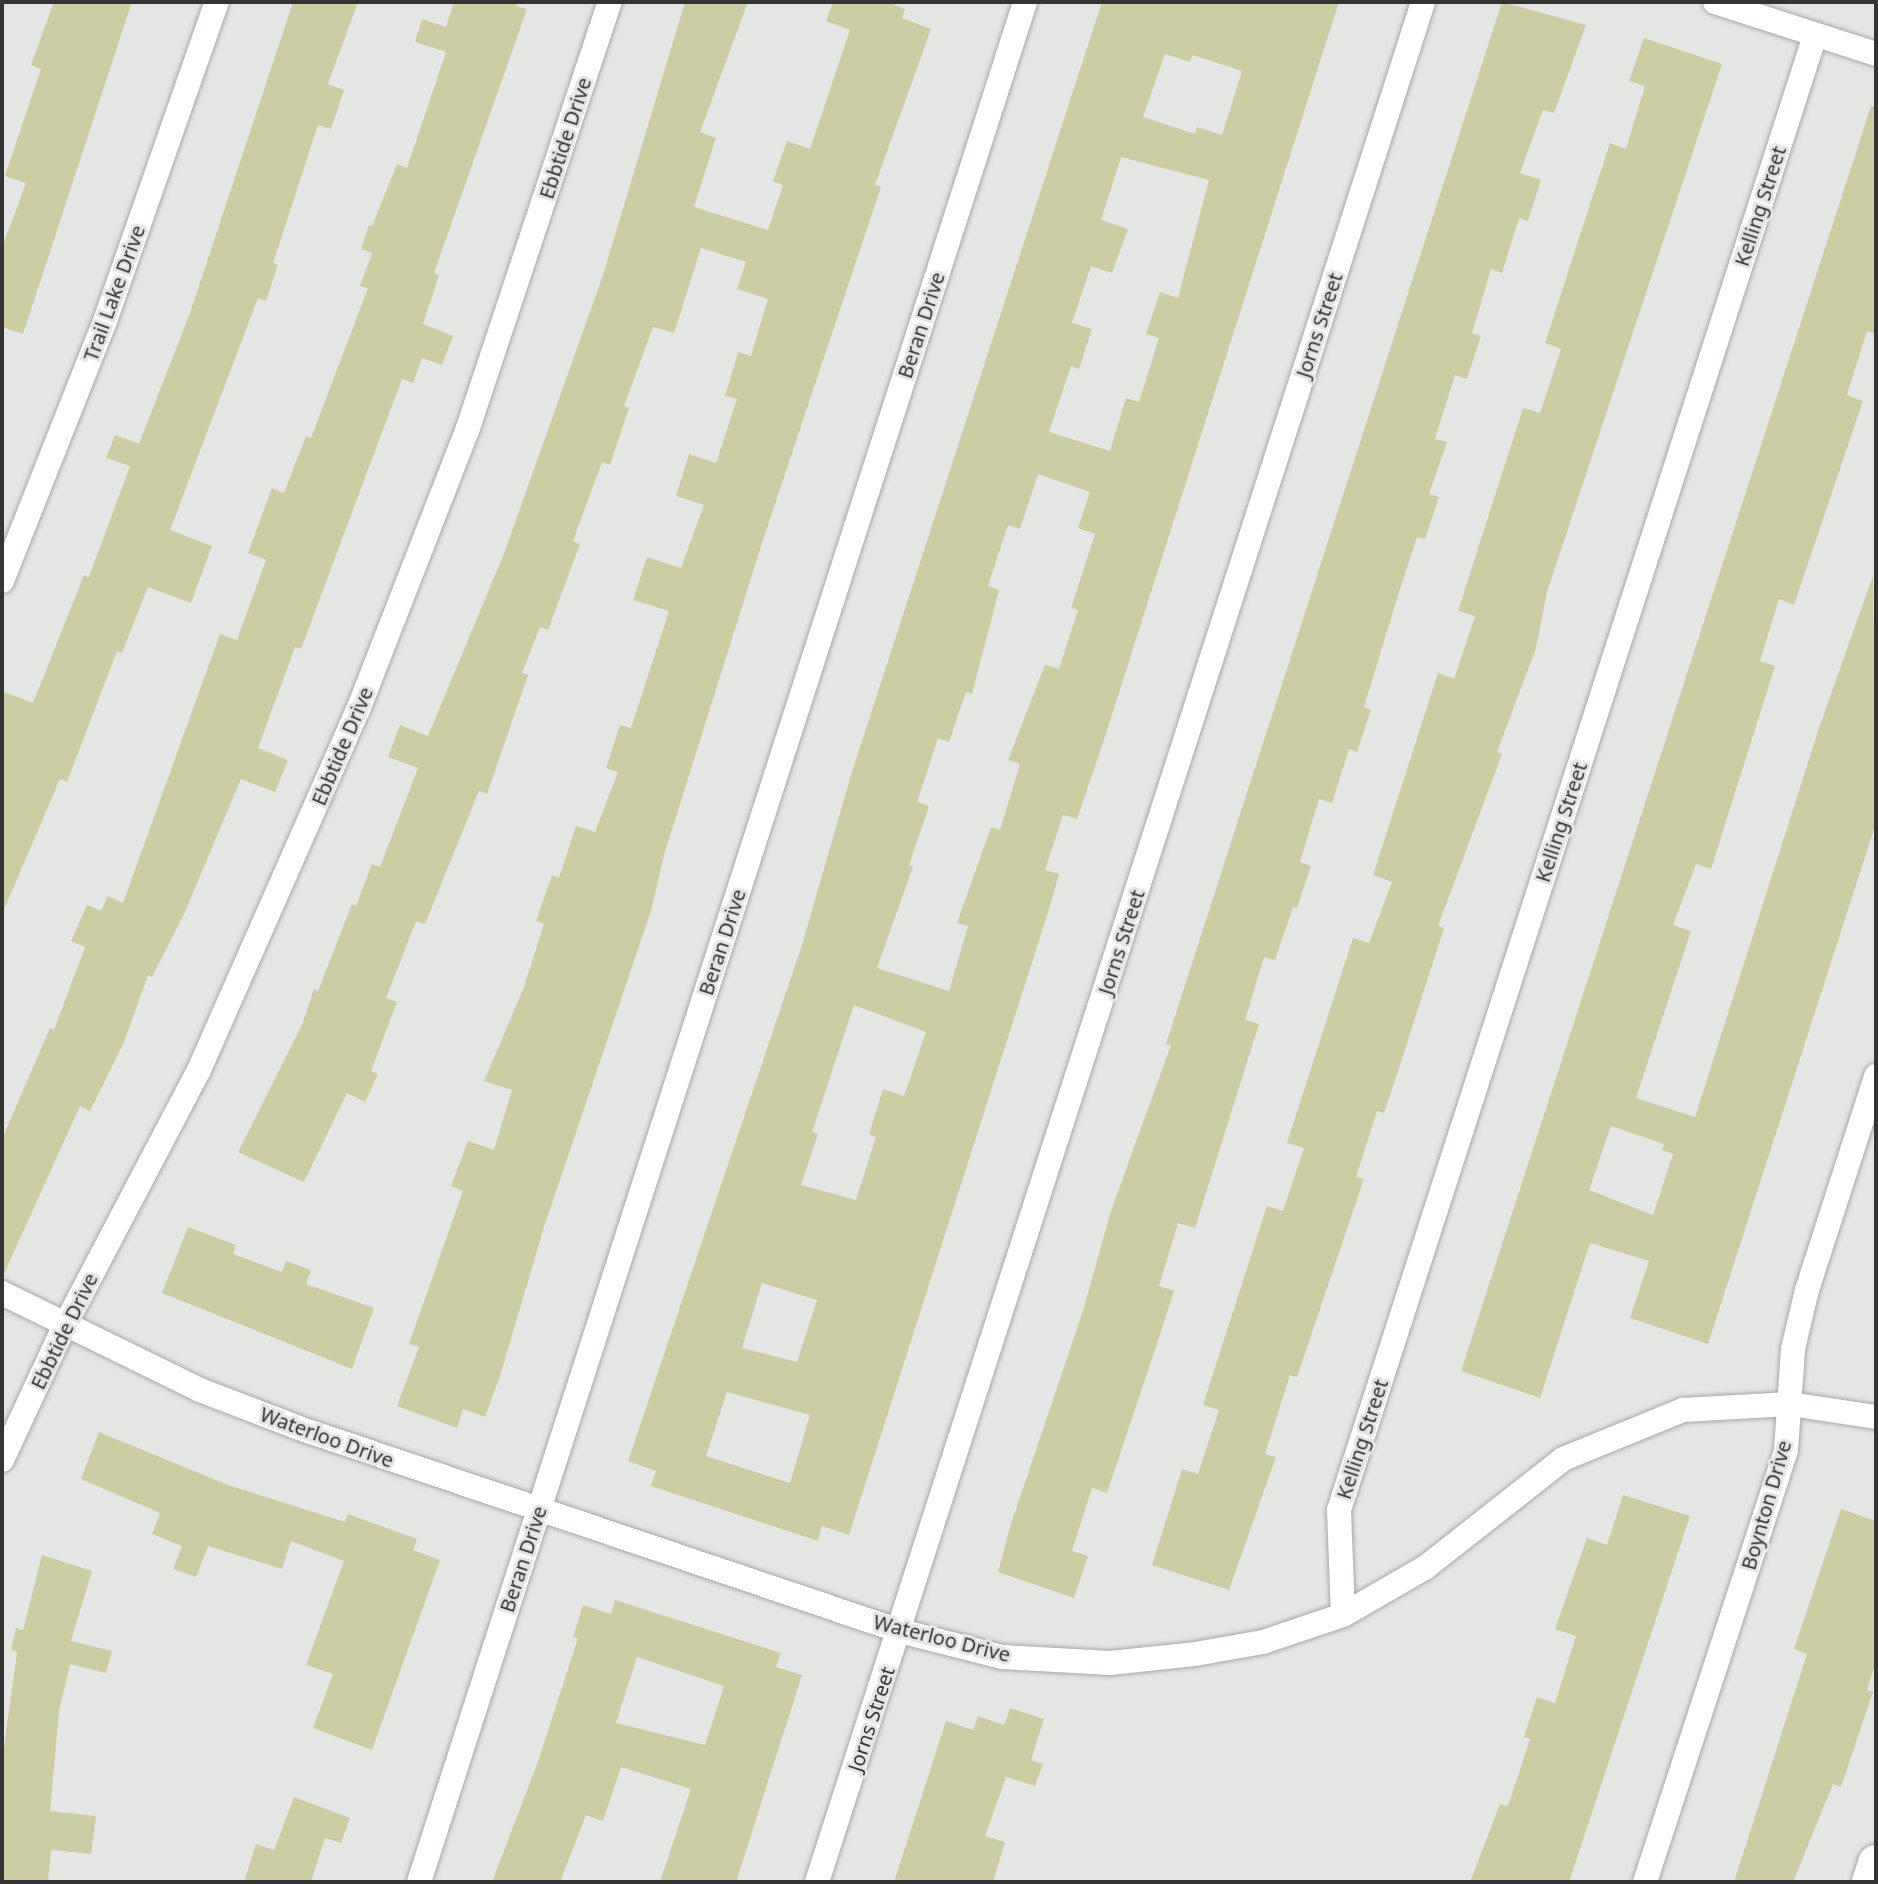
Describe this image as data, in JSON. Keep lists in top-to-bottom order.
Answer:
{
  "streets": {
    "street": [
      "Ebbtide Drive",
      "Kelling Street",
      "Trail Lake Drive",
      "Beran Drive",
      "Jorns Street",
      "Waterloo Drive",
      "Boynton Drive"
    ]
  },
  "crossings": [
    ["Ebbtide Drive", "Waterloo Drive"],
    ["Kelling Street", "Waterloo Drive"],
    ["Beran Drive", "Waterloo Drive"],
    ["Jorns Street", "Waterloo Drive"],
    ["Waterloo Drive", "Boynton Drive"]
  ]
}
